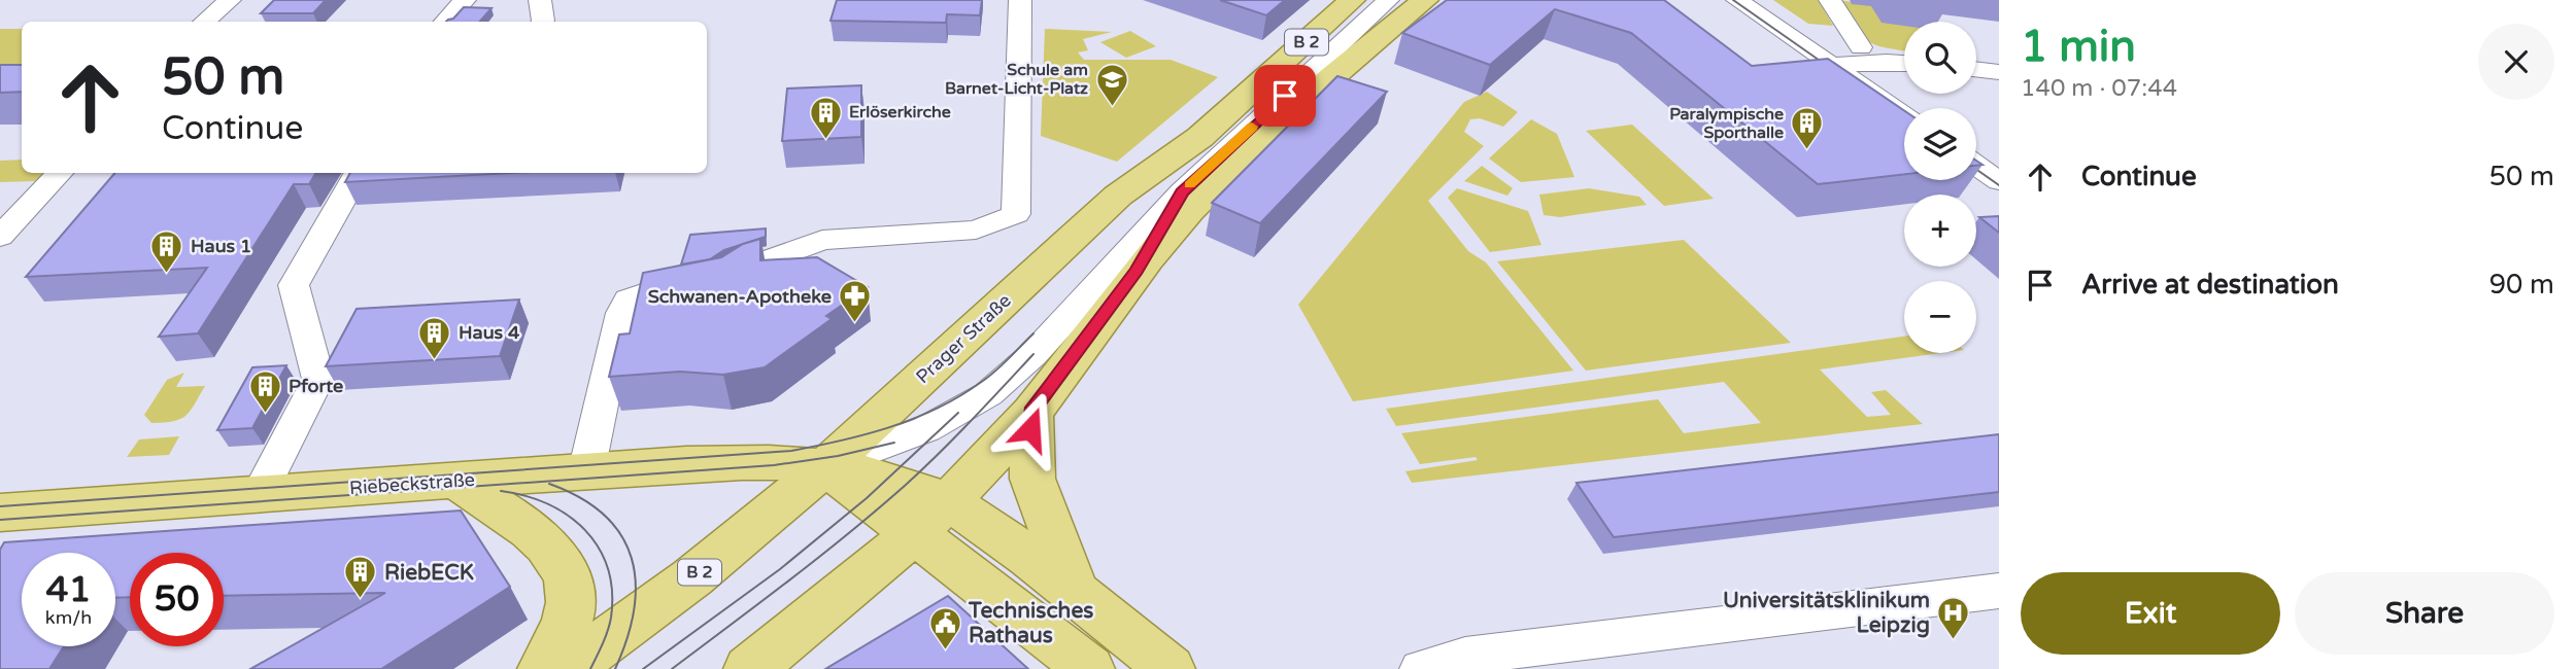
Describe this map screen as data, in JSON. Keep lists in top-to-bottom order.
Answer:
{
  "streets": {
    "main road": ["B 2", "Prager Straße", "Riebeckstraße"]
  },
  "crossings": [
    ["Prager Straße", "Riebeckstraße"]
  ],
  "places": {
    "school or university": ["Schule am Barnet-Licht-Platz"],
    "building": [
      "Erlöserkirche",
      "Paralympische Sporthalle",
      "Haus 1",
      "Haus 4",
      "Pforte",
      "RiebECK"
    ],
    "pharmacy": ["Schwanen-Apotheke"],
    "hospital": ["Universitätsklinikum Leipzig"],
    "public building": ["Technisches Rathaus"]
  },
  "page": {
    "heading": ["1 min", "140 m · 07:44"],
    "map_buttons": ["+", "−"],
    "turn": ["50 m", "Continue"],
    "list": [
      {
        "name": "Continue",
        "value": "50 m"
      },
      {
        "name": "Arrive at destination",
        "value": "90 m"
      }
    ],
    "speed": "41 km/h",
    "limit": "50",
    "buttons": ["Exit", "Share"]
  }
}
